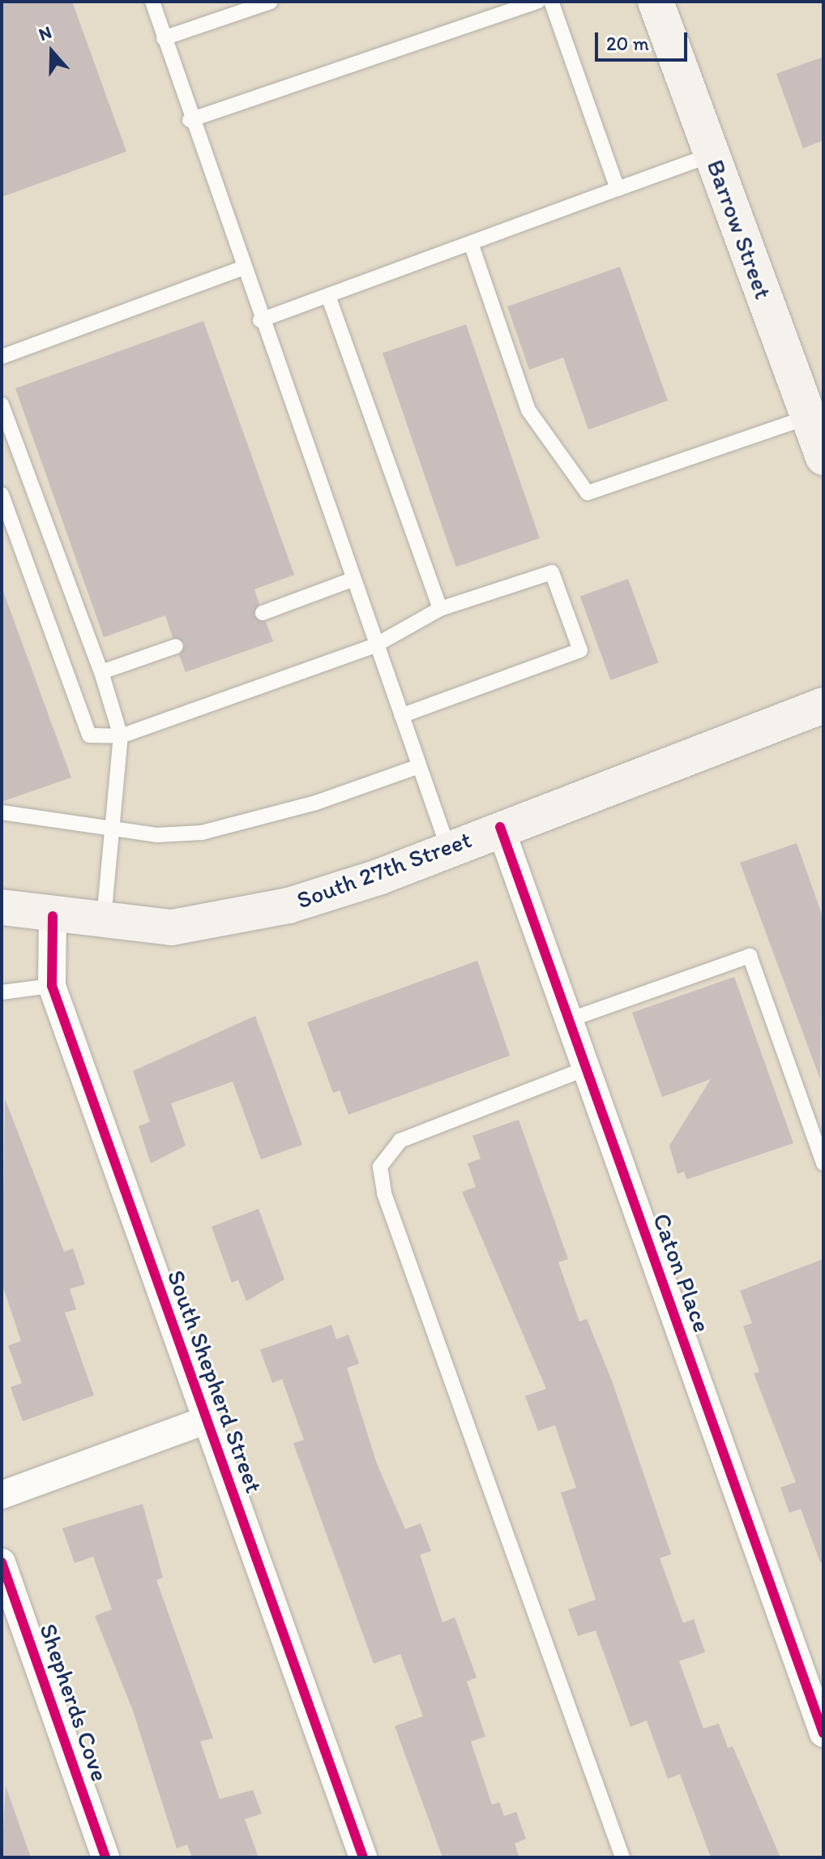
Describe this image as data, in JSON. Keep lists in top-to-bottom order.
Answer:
{
  "streets": {
    "main road": ["Barrow Street", "South 27th Street"],
    "street": ["Caton Place", "South Shepherd Street", "Shepherds Cove"]
  },
  "crossings": [
    ["South 27th Street", "Caton Place"],
    ["South 27th Street", "South Shepherd Street"]
  ],
  "scale_bar": "20 m",
  "north": "top"
}
